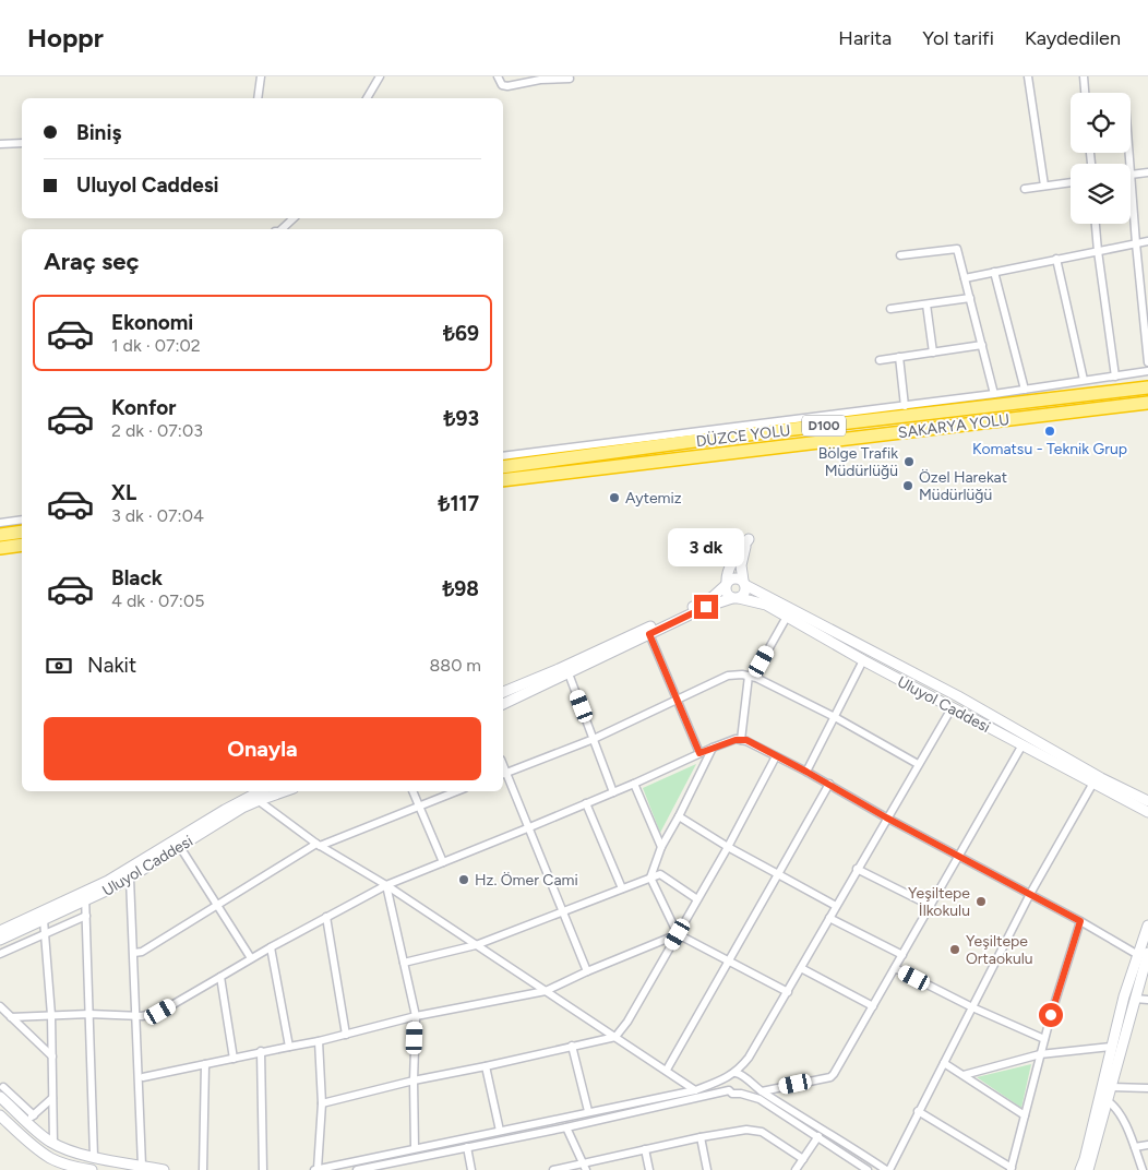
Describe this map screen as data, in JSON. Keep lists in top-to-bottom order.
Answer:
{
  "streets": {
    "highway": ["D100", "SAKARYA YOLU", "DÜZCE YOLU"],
    "main road": ["Uluyol Caddesi"]
  },
  "places": [
    "Komatsu - Teknik Grup",
    "Bölge Trafik Müdürlüğü",
    "Özel Harekat Müdürlüğü",
    "Aytemiz",
    "Hz. Ömer Cami",
    "Yeşiltepe İlkokulu",
    "Yeşiltepe Ortaokulu"
  ],
  "page": {
    "header": "Hoppr",
    "nav": ["Harita", "Yol tarifi", "Kaydedilen"],
    "banner": ["Biniş", "Uluyol Caddesi"],
    "heading": "Araç seç",
    "list": [
      {
        "name": "Ekonomi",
        "note": "1 dk · 07:02",
        "value": "₺69"
      },
      {
        "name": "Konfor",
        "note": "2 dk · 07:03",
        "value": "₺93"
      },
      {
        "name": "XL",
        "note": "3 dk · 07:04",
        "value": "₺117"
      },
      {
        "name": "Black",
        "note": "4 dk · 07:05",
        "value": "₺98"
      }
    ],
    "bubble": "3 dk",
    "pay": ["Nakit", "880 m"],
    "buttons": "Onayla"
  }
}
